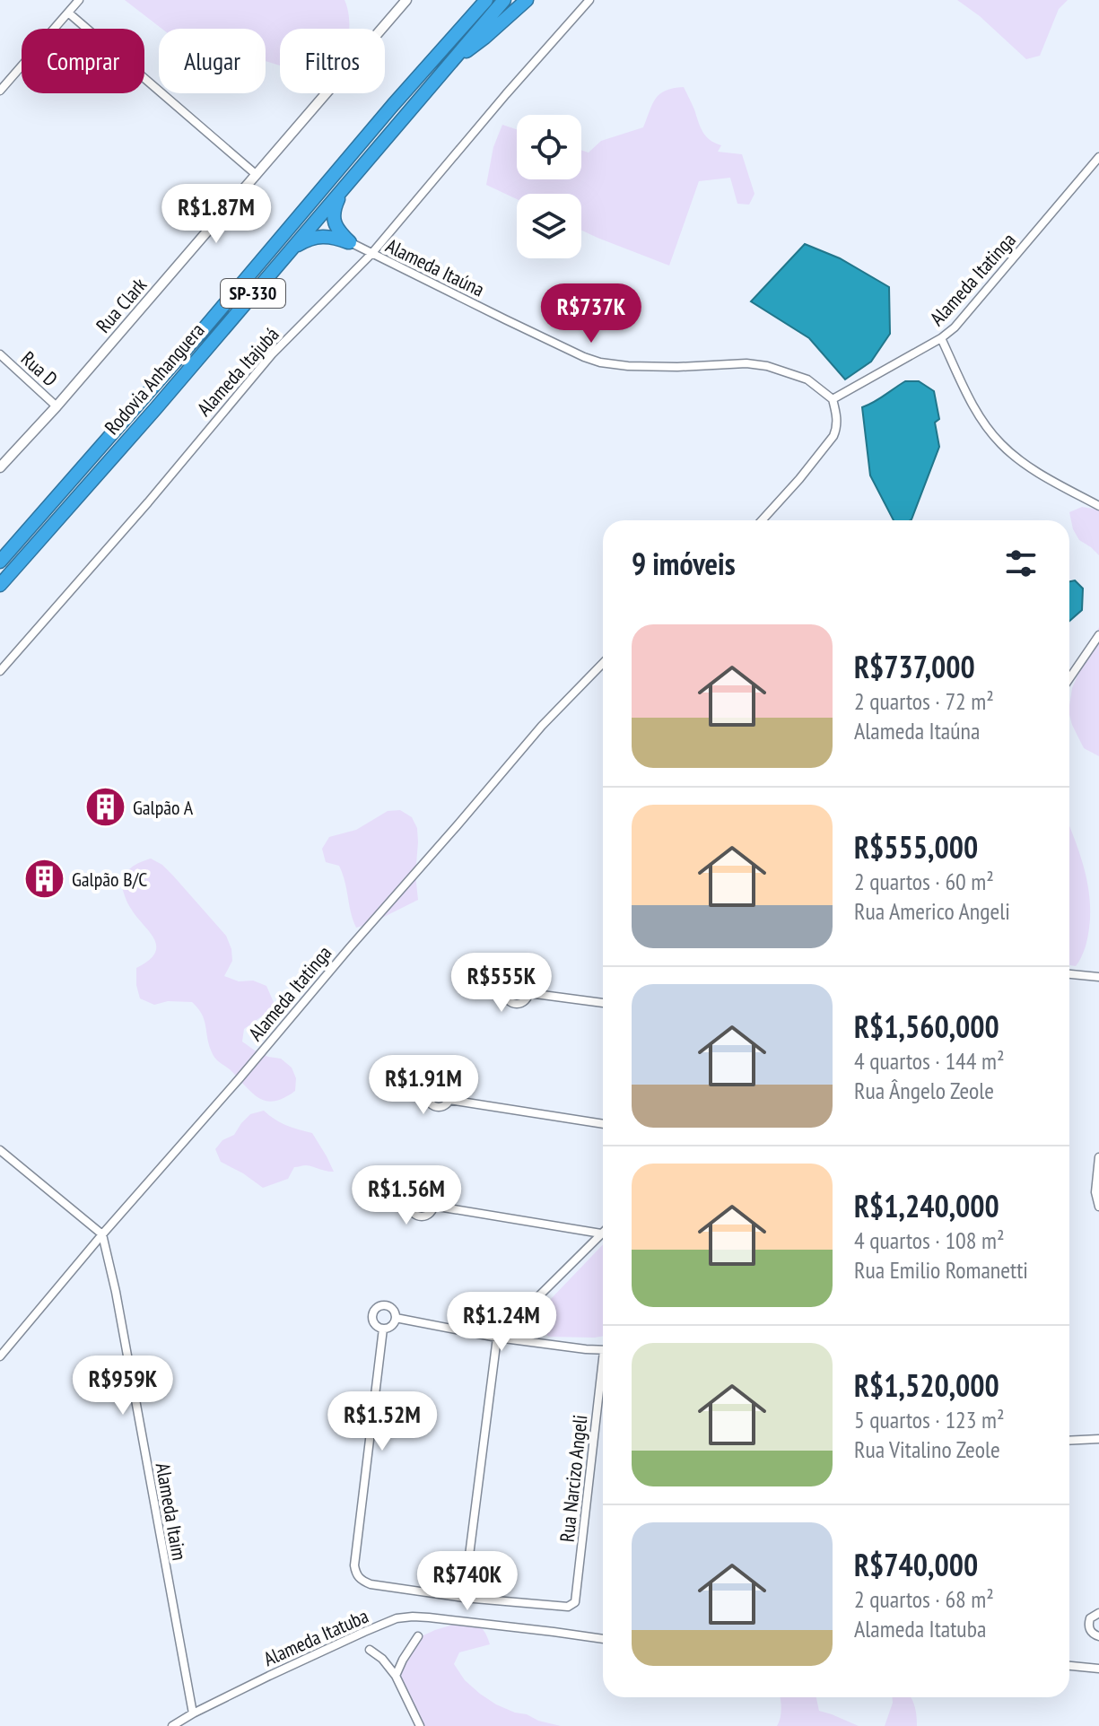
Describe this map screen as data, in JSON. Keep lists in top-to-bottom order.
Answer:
{
  "streets": {
    "highway": ["SP-330", "Rodovia Anhanguera"],
    "street": [
      "Alameda Itaúna",
      "Alameda Itatinga",
      "Rua Clark",
      "Rua D",
      "Alameda Itajubá",
      "Rua Narcizo Angeli",
      "Alameda Itaim",
      "Alameda Itatuba"
    ]
  },
  "crossings": [
    ["Alameda Itaúna", "Alameda Itatinga"],
    ["Alameda Itaúna", "Alameda Itajubá"],
    ["Alameda Itatinga", "Alameda Itaim"],
    ["Rua Clark", "Rua D"],
    ["Alameda Itaim", "Alameda Itatuba"]
  ],
  "places": {
    "building": ["Galpão A", "Galpão B/C"]
  },
  "page": {
    "chip": ["Comprar", "Alugar", "Filtros"],
    "price": [
      "R$1.87M",
      "R$737K",
      "R$555K",
      "R$1.91M",
      "R$1.56M",
      "R$1.24M",
      "R$959K",
      "R$1.52M",
      "R$740K"
    ],
    "heading": "9 imóveis",
    "list": [
      {
        "name": "R$737,000",
        "note": "2 quartos · 72 m² · Alameda Itaúna"
      },
      {
        "name": "R$555,000",
        "note": "2 quartos · 60 m² · Rua Americo Angeli"
      },
      {
        "name": "R$1,560,000",
        "note": "4 quartos · 144 m² · Rua Ângelo Zeole"
      },
      {
        "name": "R$1,240,000",
        "note": "4 quartos · 108 m² · Rua Emilio Romanetti"
      },
      {
        "name": "R$1,520,000",
        "note": "5 quartos · 123 m² · Rua Vitalino Zeole"
      },
      {
        "name": "R$740,000",
        "note": "2 quartos · 68 m² · Alameda Itatuba"
      }
    ]
  }
}
